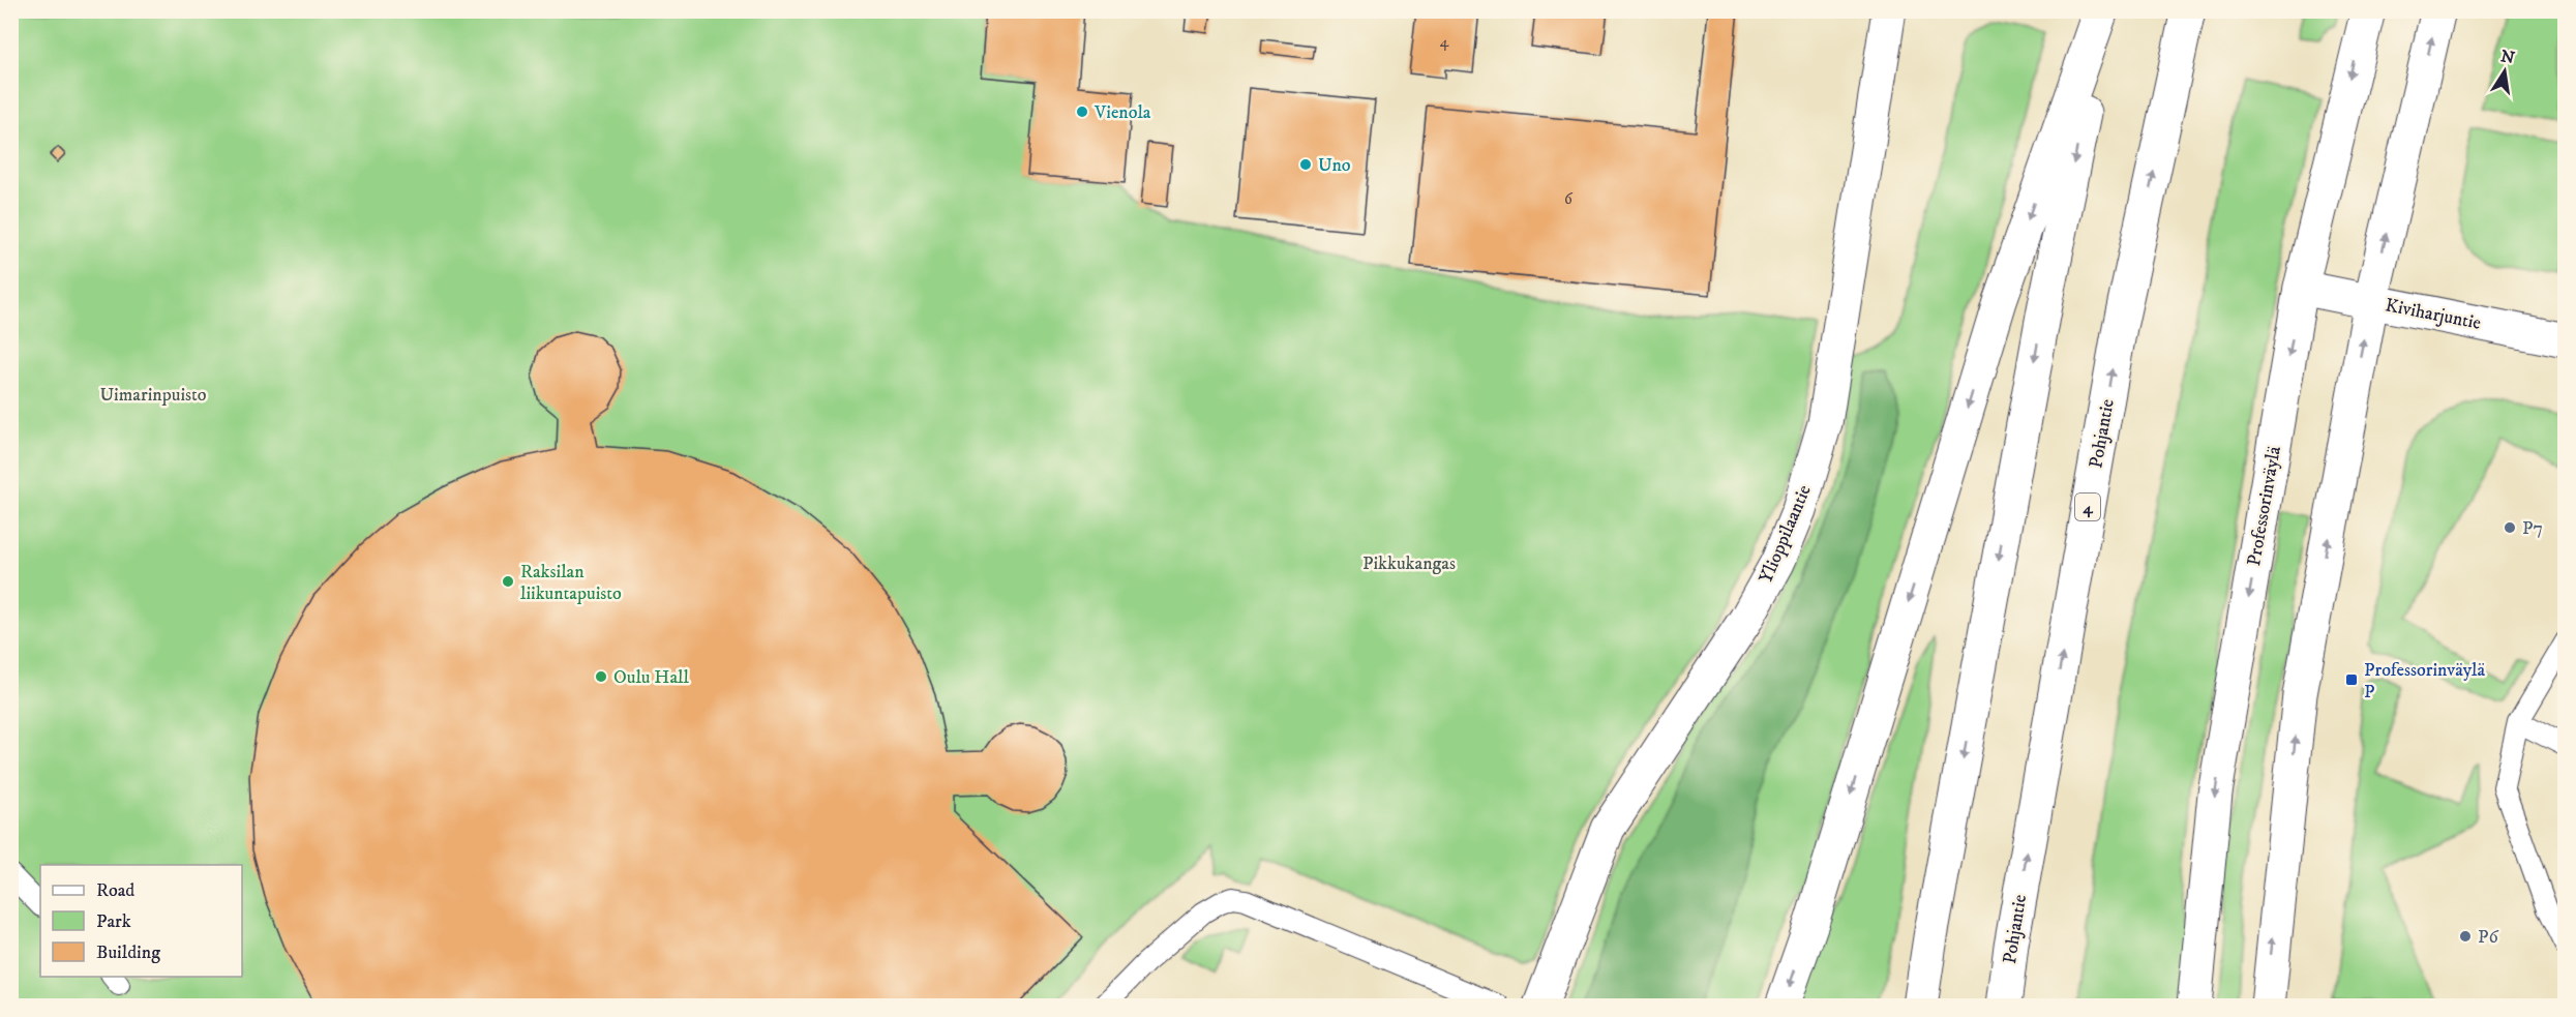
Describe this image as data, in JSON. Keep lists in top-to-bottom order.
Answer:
{
  "streets": {
    "main road": [
      "Kiviharjuntie",
      "Pohjantie",
      "Professorinväylä",
      "4",
      "Ylioppilaantie"
    ]
  },
  "crossings": [
    ["Kiviharjuntie", "Professorinväylä"]
  ],
  "parks": ["Uimarinpuisto", "Pikkukangas"],
  "places": {
    "other": [
      "Vienola",
      "Uno",
      "P7",
      "Raksilan liikuntapuisto",
      "Oulu Hall",
      "P6"
    ],
    "transit": ["Professorinväylä P"]
  },
  "house_numbers": ["4", "6"],
  "legend": ["Road", "Park", "Building"],
  "north": "top"
}
